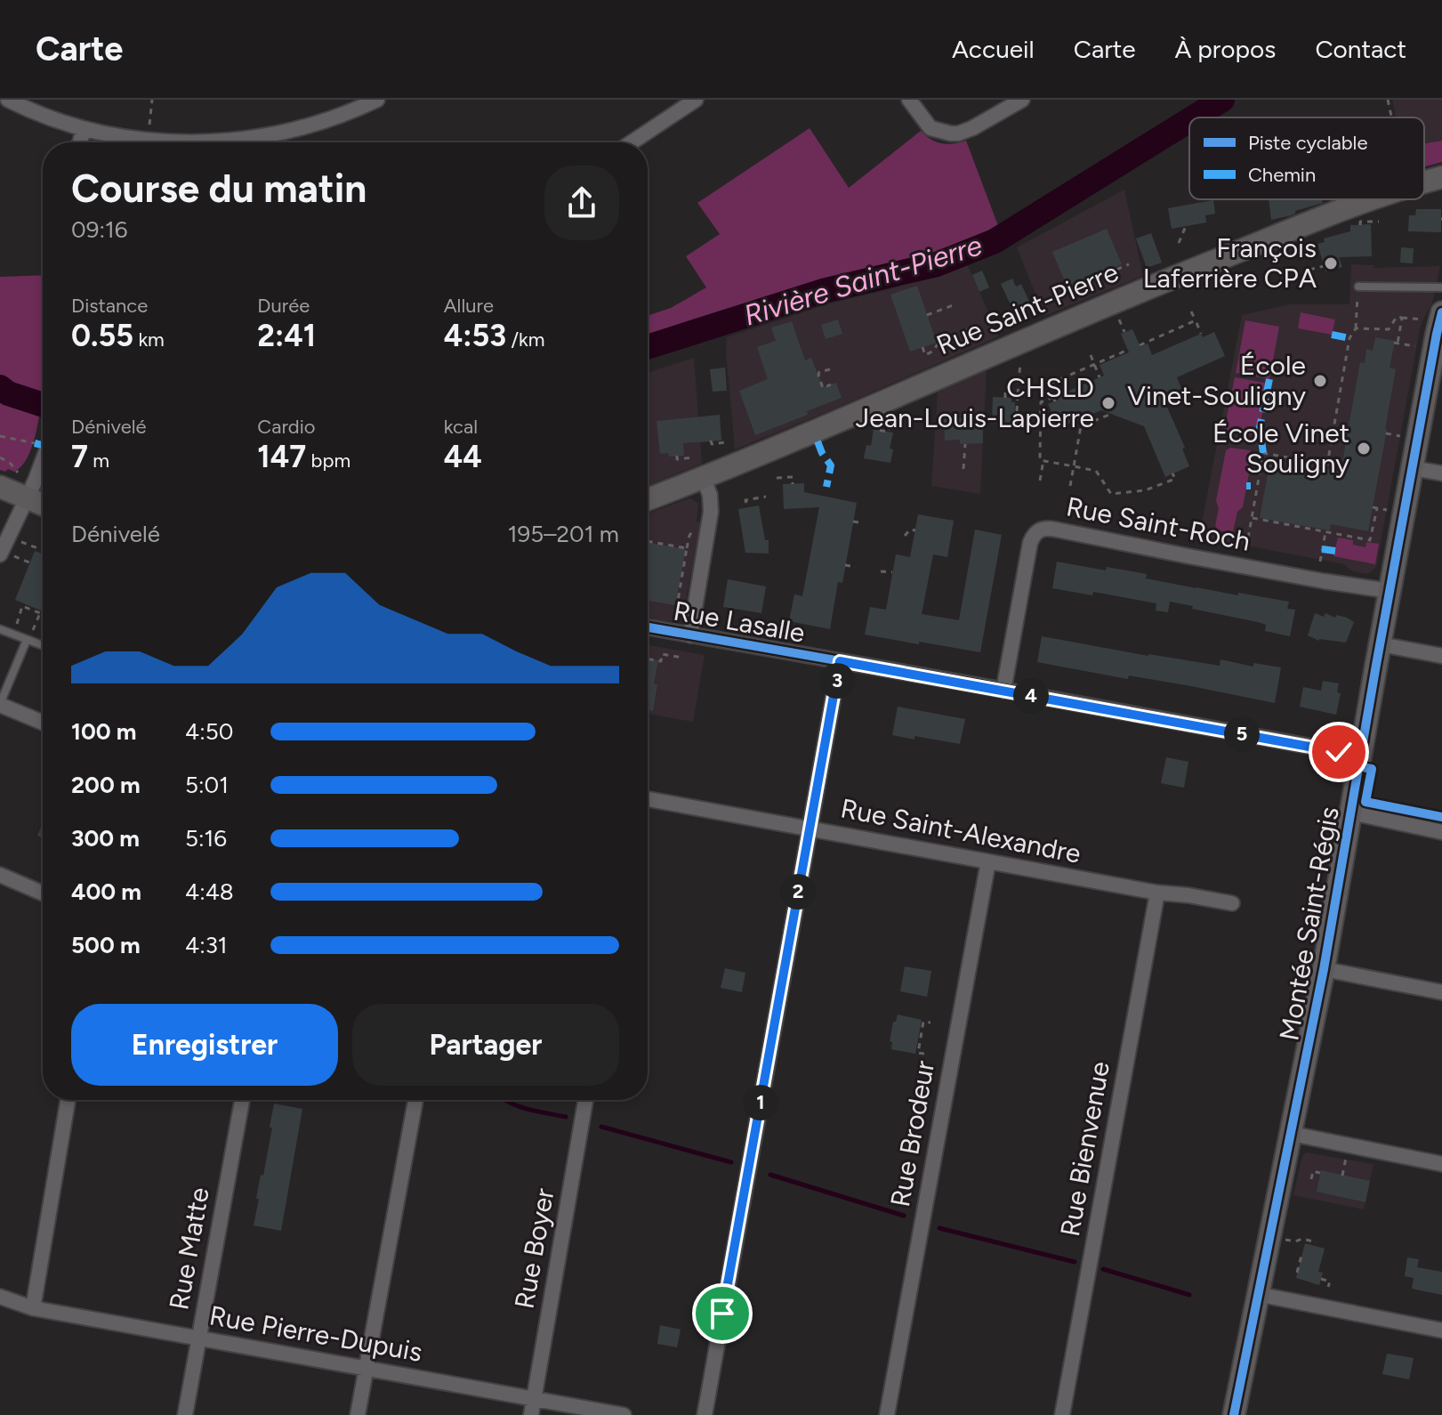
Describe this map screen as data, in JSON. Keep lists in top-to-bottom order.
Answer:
{
  "streets": {
    "street": [
      "Rue Saint-Pierre",
      "Rue Saint-Roch",
      "Rue Lasalle",
      "Rue Saint-Alexandre",
      "Montée Saint-Régis",
      "Rue Brodeur",
      "Rue Bienvenue",
      "Rue Matte",
      "Rue Boyer",
      "Rue Pierre-Dupuis"
    ]
  },
  "crossings": [
    ["Rue Saint-Roch", "Rue Lasalle"],
    ["Rue Saint-Roch", "Montée Saint-Régis"],
    ["Rue Lasalle", "Montée Saint-Régis"],
    ["Rue Saint-Alexandre", "Rue Brodeur"],
    ["Rue Saint-Alexandre", "Rue Bienvenue"],
    ["Rue Matte", "Rue Pierre-Dupuis"],
    ["Rue Boyer", "Rue Pierre-Dupuis"]
  ],
  "water": ["Rivière Saint-Pierre"],
  "places": [
    "François Laferrière CPA",
    "École Vinet-Souligny",
    "CHSLD Jean-Louis-Lapierre",
    "École Vinet Souligny"
  ],
  "legend": ["Piste cyclable", "Chemin"],
  "page": {
    "header": "Carte",
    "nav": [
      "Accueil",
      "Carte",
      "À propos",
      "Contact"
    ],
    "heading": ["Course du matin", "09:16"],
    "stats": [
      ["Distance", "0.55 km"],
      ["Durée", "2:41"],
      ["Allure", "4:53 /km"],
      ["Dénivelé", "7 m"],
      ["Cardio", "147 bpm"],
      ["kcal", "44"]
    ],
    "chart": ["Dénivelé", "195–201 m"],
    "pins": [
      "3",
      "4",
      "5",
      "2",
      "1"
    ],
    "list": [
      {
        "name": "100 m",
        "note": "4:50"
      },
      {
        "name": "200 m",
        "note": "5:01"
      },
      {
        "name": "300 m",
        "note": "5:16"
      },
      {
        "name": "400 m",
        "note": "4:48"
      },
      {
        "name": "500 m",
        "note": "4:31"
      }
    ],
    "buttons": ["Enregistrer", "Partager"]
  }
}
